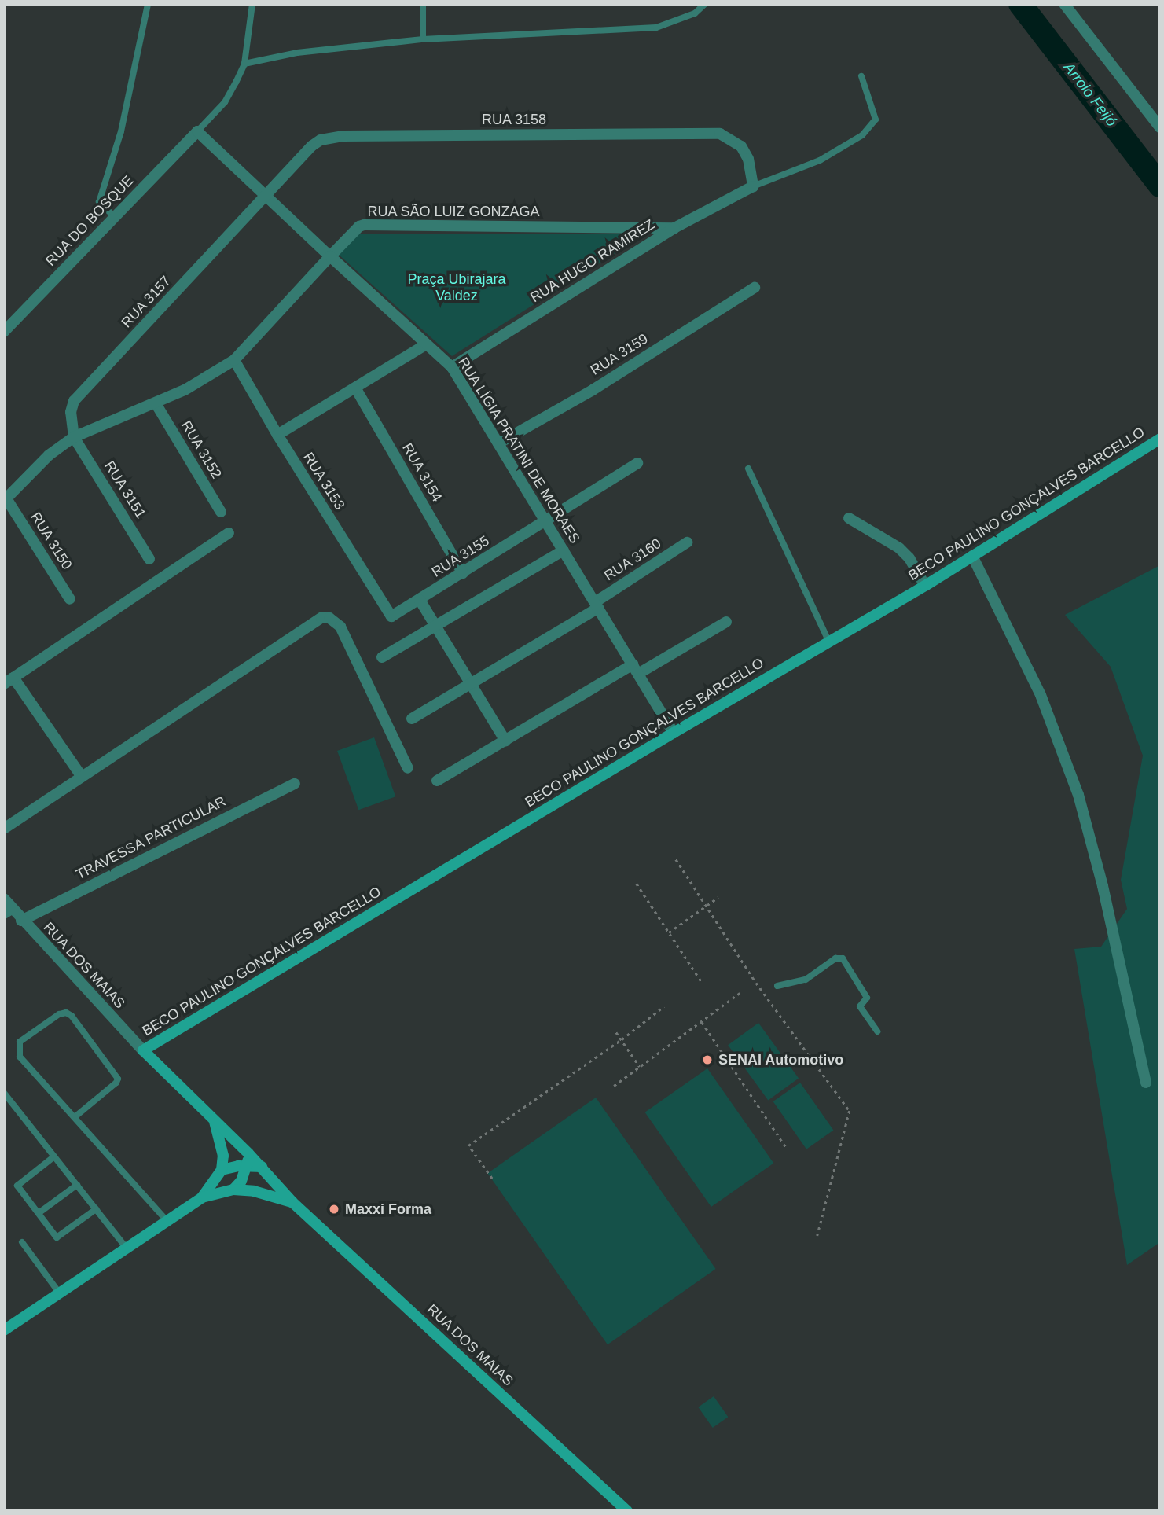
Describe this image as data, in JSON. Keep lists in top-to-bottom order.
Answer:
{
  "streets": {
    "main road": ["BECO PAULINO GONÇALVES BARCELLO", "RUA DOS MAIAS"],
    "street": [
      "RUA 3158",
      "RUA SÃO LUIZ GONZAGA",
      "RUA DO BOSQUE",
      "RUA HUGO RAMIREZ",
      "RUA 3157",
      "RUA 3159",
      "RUA 3152",
      "RUA LÍGIA PRATINI DE MORAES",
      "RUA 3154",
      "RUA 3153",
      "RUA 3151",
      "RUA 3150",
      "RUA 3155",
      "RUA 3160",
      "TRAVESSA PARTICULAR"
    ]
  },
  "crossings": [
    ["RUA 3158", "RUA HUGO RAMIREZ"],
    ["RUA 3158", "RUA 3157"],
    ["RUA 3158", "RUA LÍGIA PRATINI DE MORAES"],
    ["RUA SÃO LUIZ GONZAGA", "RUA HUGO RAMIREZ"],
    ["RUA SÃO LUIZ GONZAGA", "RUA 3157"],
    ["RUA SÃO LUIZ GONZAGA", "RUA 3152"],
    ["RUA SÃO LUIZ GONZAGA", "RUA LÍGIA PRATINI DE MORAES"],
    ["RUA SÃO LUIZ GONZAGA", "RUA 3153"],
    ["RUA SÃO LUIZ GONZAGA", "RUA 3151"],
    ["RUA SÃO LUIZ GONZAGA", "RUA 3150"],
    ["RUA DO BOSQUE", "RUA LÍGIA PRATINI DE MORAES"],
    ["RUA HUGO RAMIREZ", "RUA LÍGIA PRATINI DE MORAES"],
    ["RUA 3157", "RUA LÍGIA PRATINI DE MORAES"],
    ["RUA 3157", "RUA 3151"],
    ["RUA 3159", "RUA LÍGIA PRATINI DE MORAES"],
    ["RUA LÍGIA PRATINI DE MORAES", "BECO PAULINO GONÇALVES BARCELLO"],
    ["RUA LÍGIA PRATINI DE MORAES", "RUA 3155"],
    ["RUA LÍGIA PRATINI DE MORAES", "RUA 3160"],
    ["RUA 3154", "RUA 3155"],
    ["RUA 3153", "RUA 3155"],
    ["BECO PAULINO GONÇALVES BARCELLO", "RUA DOS MAIAS"],
    ["TRAVESSA PARTICULAR", "RUA DOS MAIAS"]
  ],
  "water": ["Arroio Feijó"],
  "parks": ["Praça Ubirajara Valdez"],
  "places": ["SENAI Automotivo", "Maxxi Forma"]
}
